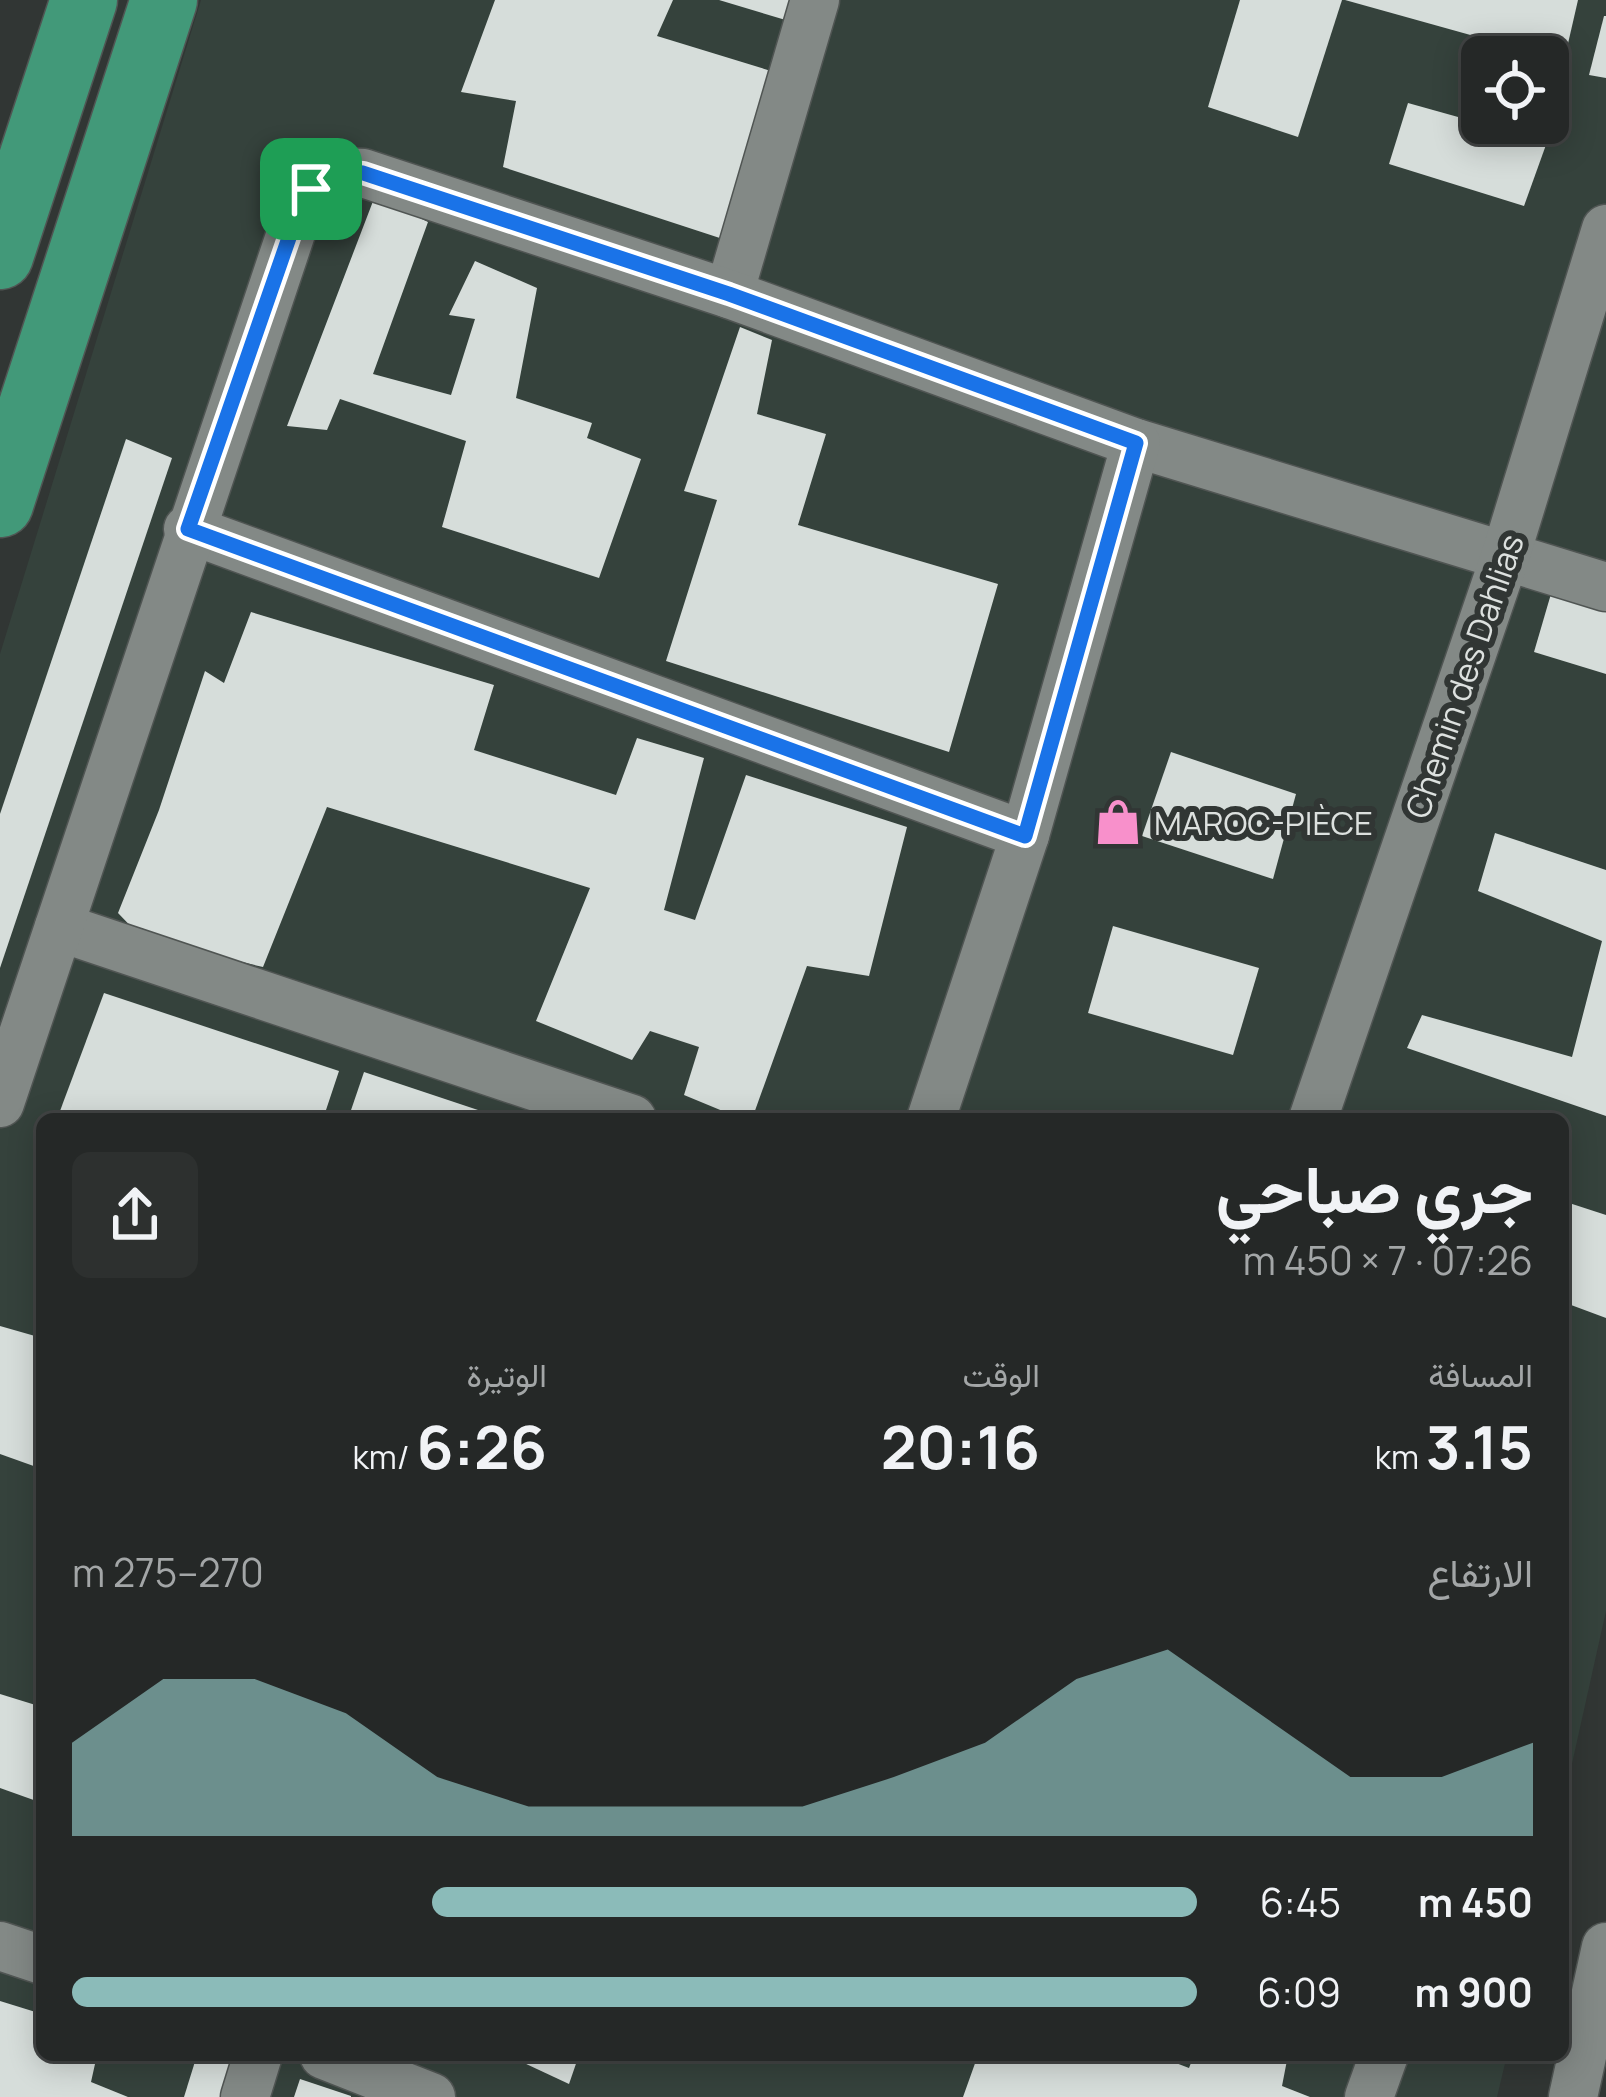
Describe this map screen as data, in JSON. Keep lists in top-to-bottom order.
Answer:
{
  "streets": {
    "street": ["Chemin des Dahlias"]
  },
  "places": {
    "shop": ["MAROC-PIÈCE"]
  },
  "page": {
    "heading": ["جري صباحي", "07:26 · 7 × 450 m"],
    "stats": [
      ["المسافة", "3.15 km"],
      ["الوقت", "20:16"],
      ["الوتيرة", "6:26 /km"]
    ],
    "chart": ["الارتفاع", "270–275 m"],
    "list": [
      {
        "name": "450 m",
        "note": "6:45"
      },
      {
        "name": "900 m",
        "note": "6:09"
      }
    ]
  }
}
